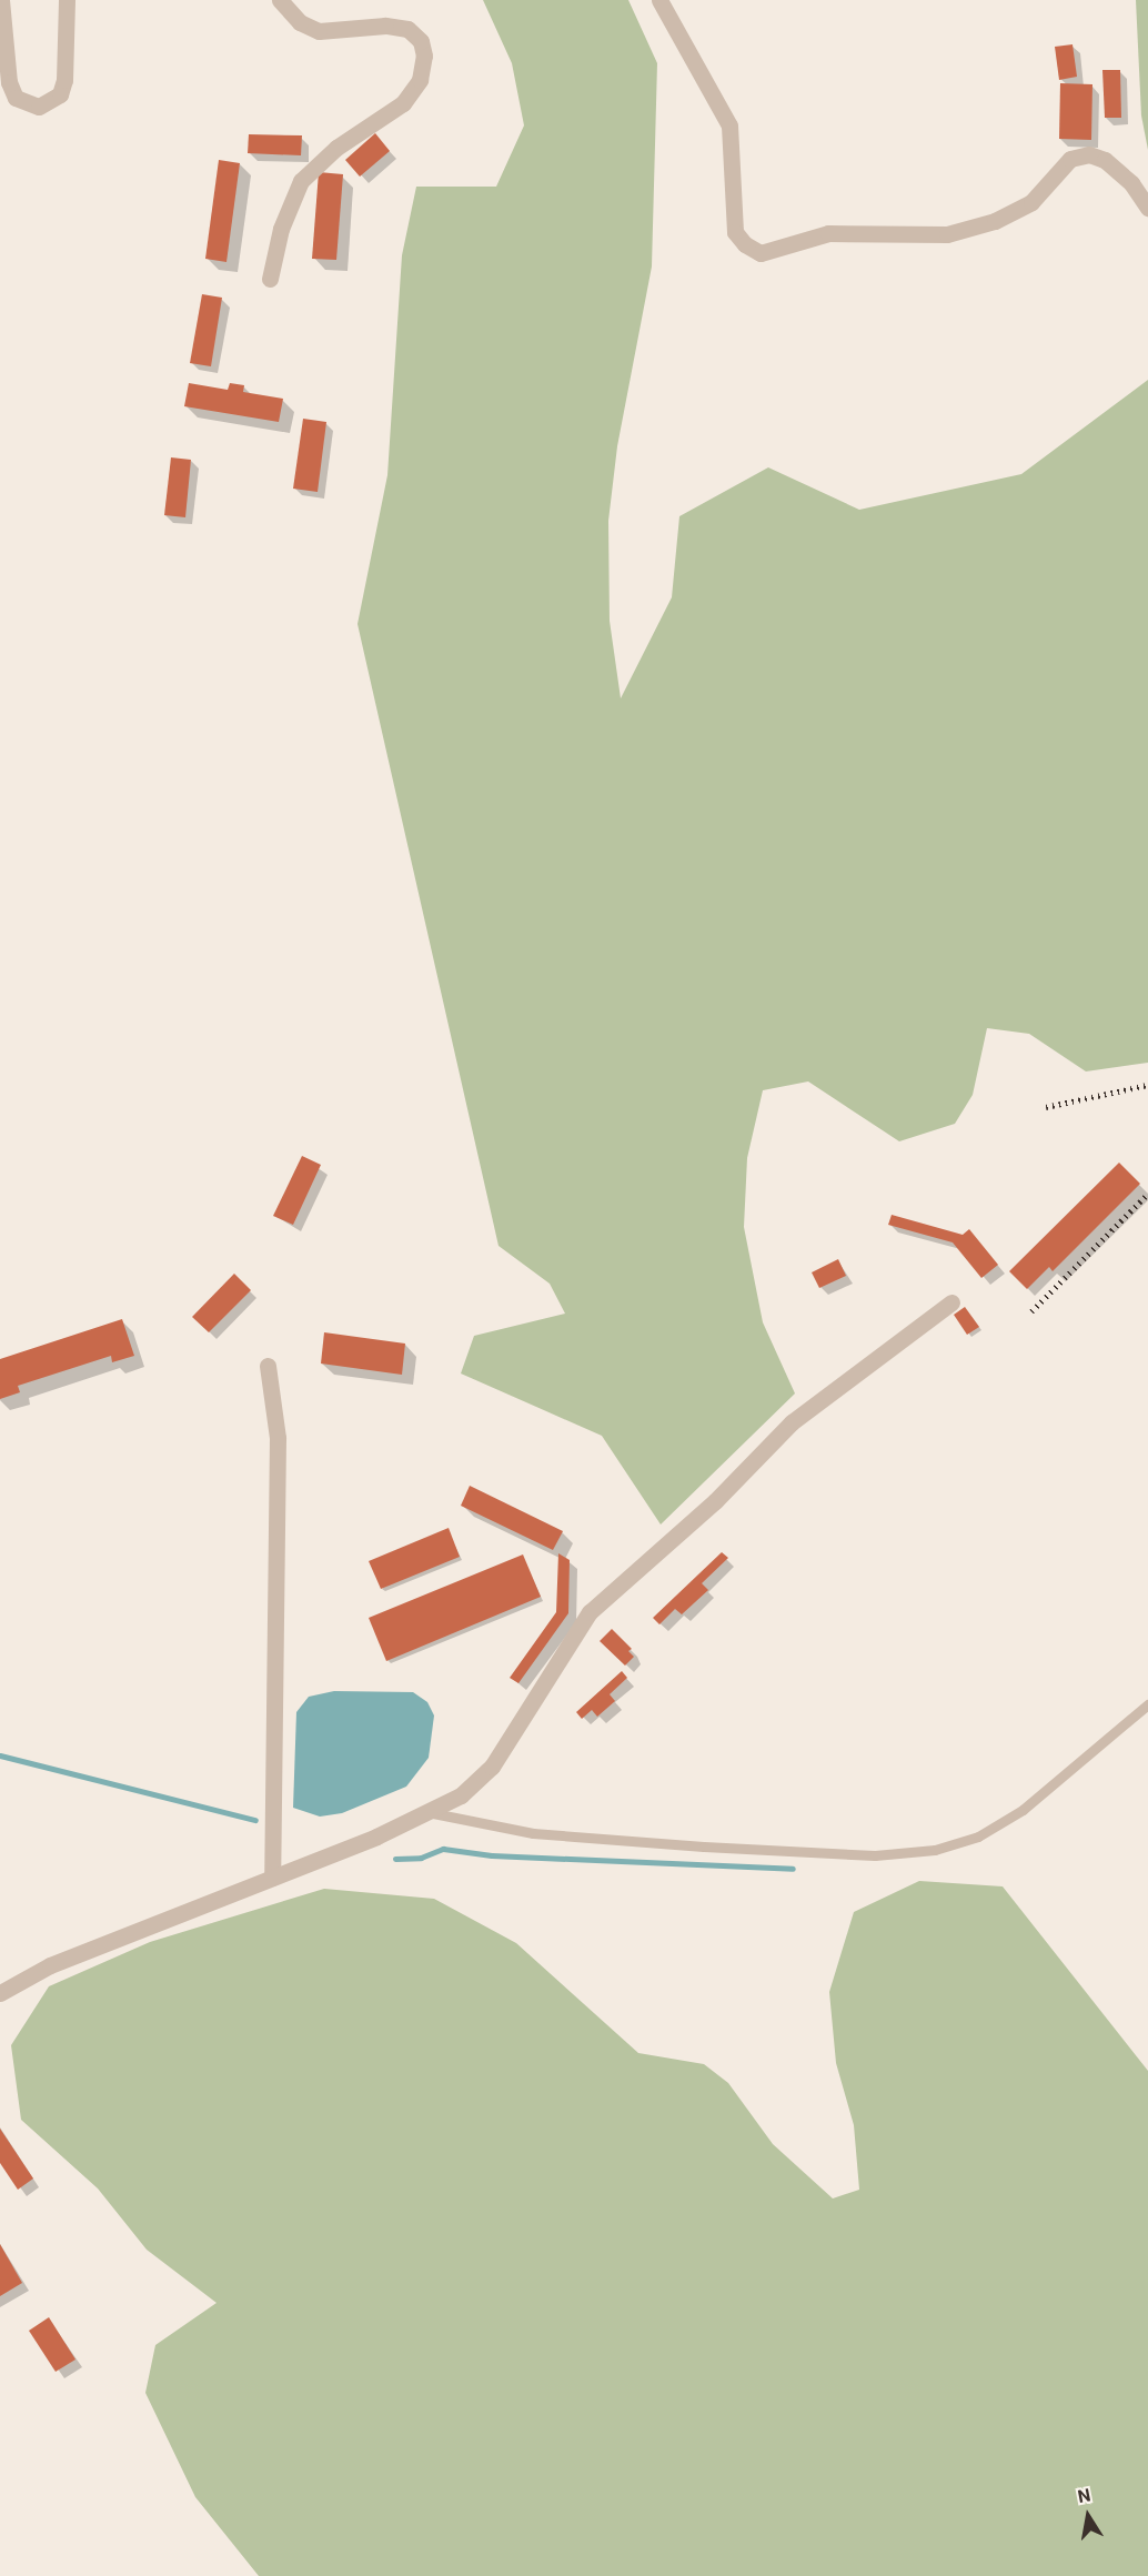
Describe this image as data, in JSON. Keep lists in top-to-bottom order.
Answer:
{
  "north": "top"
}
